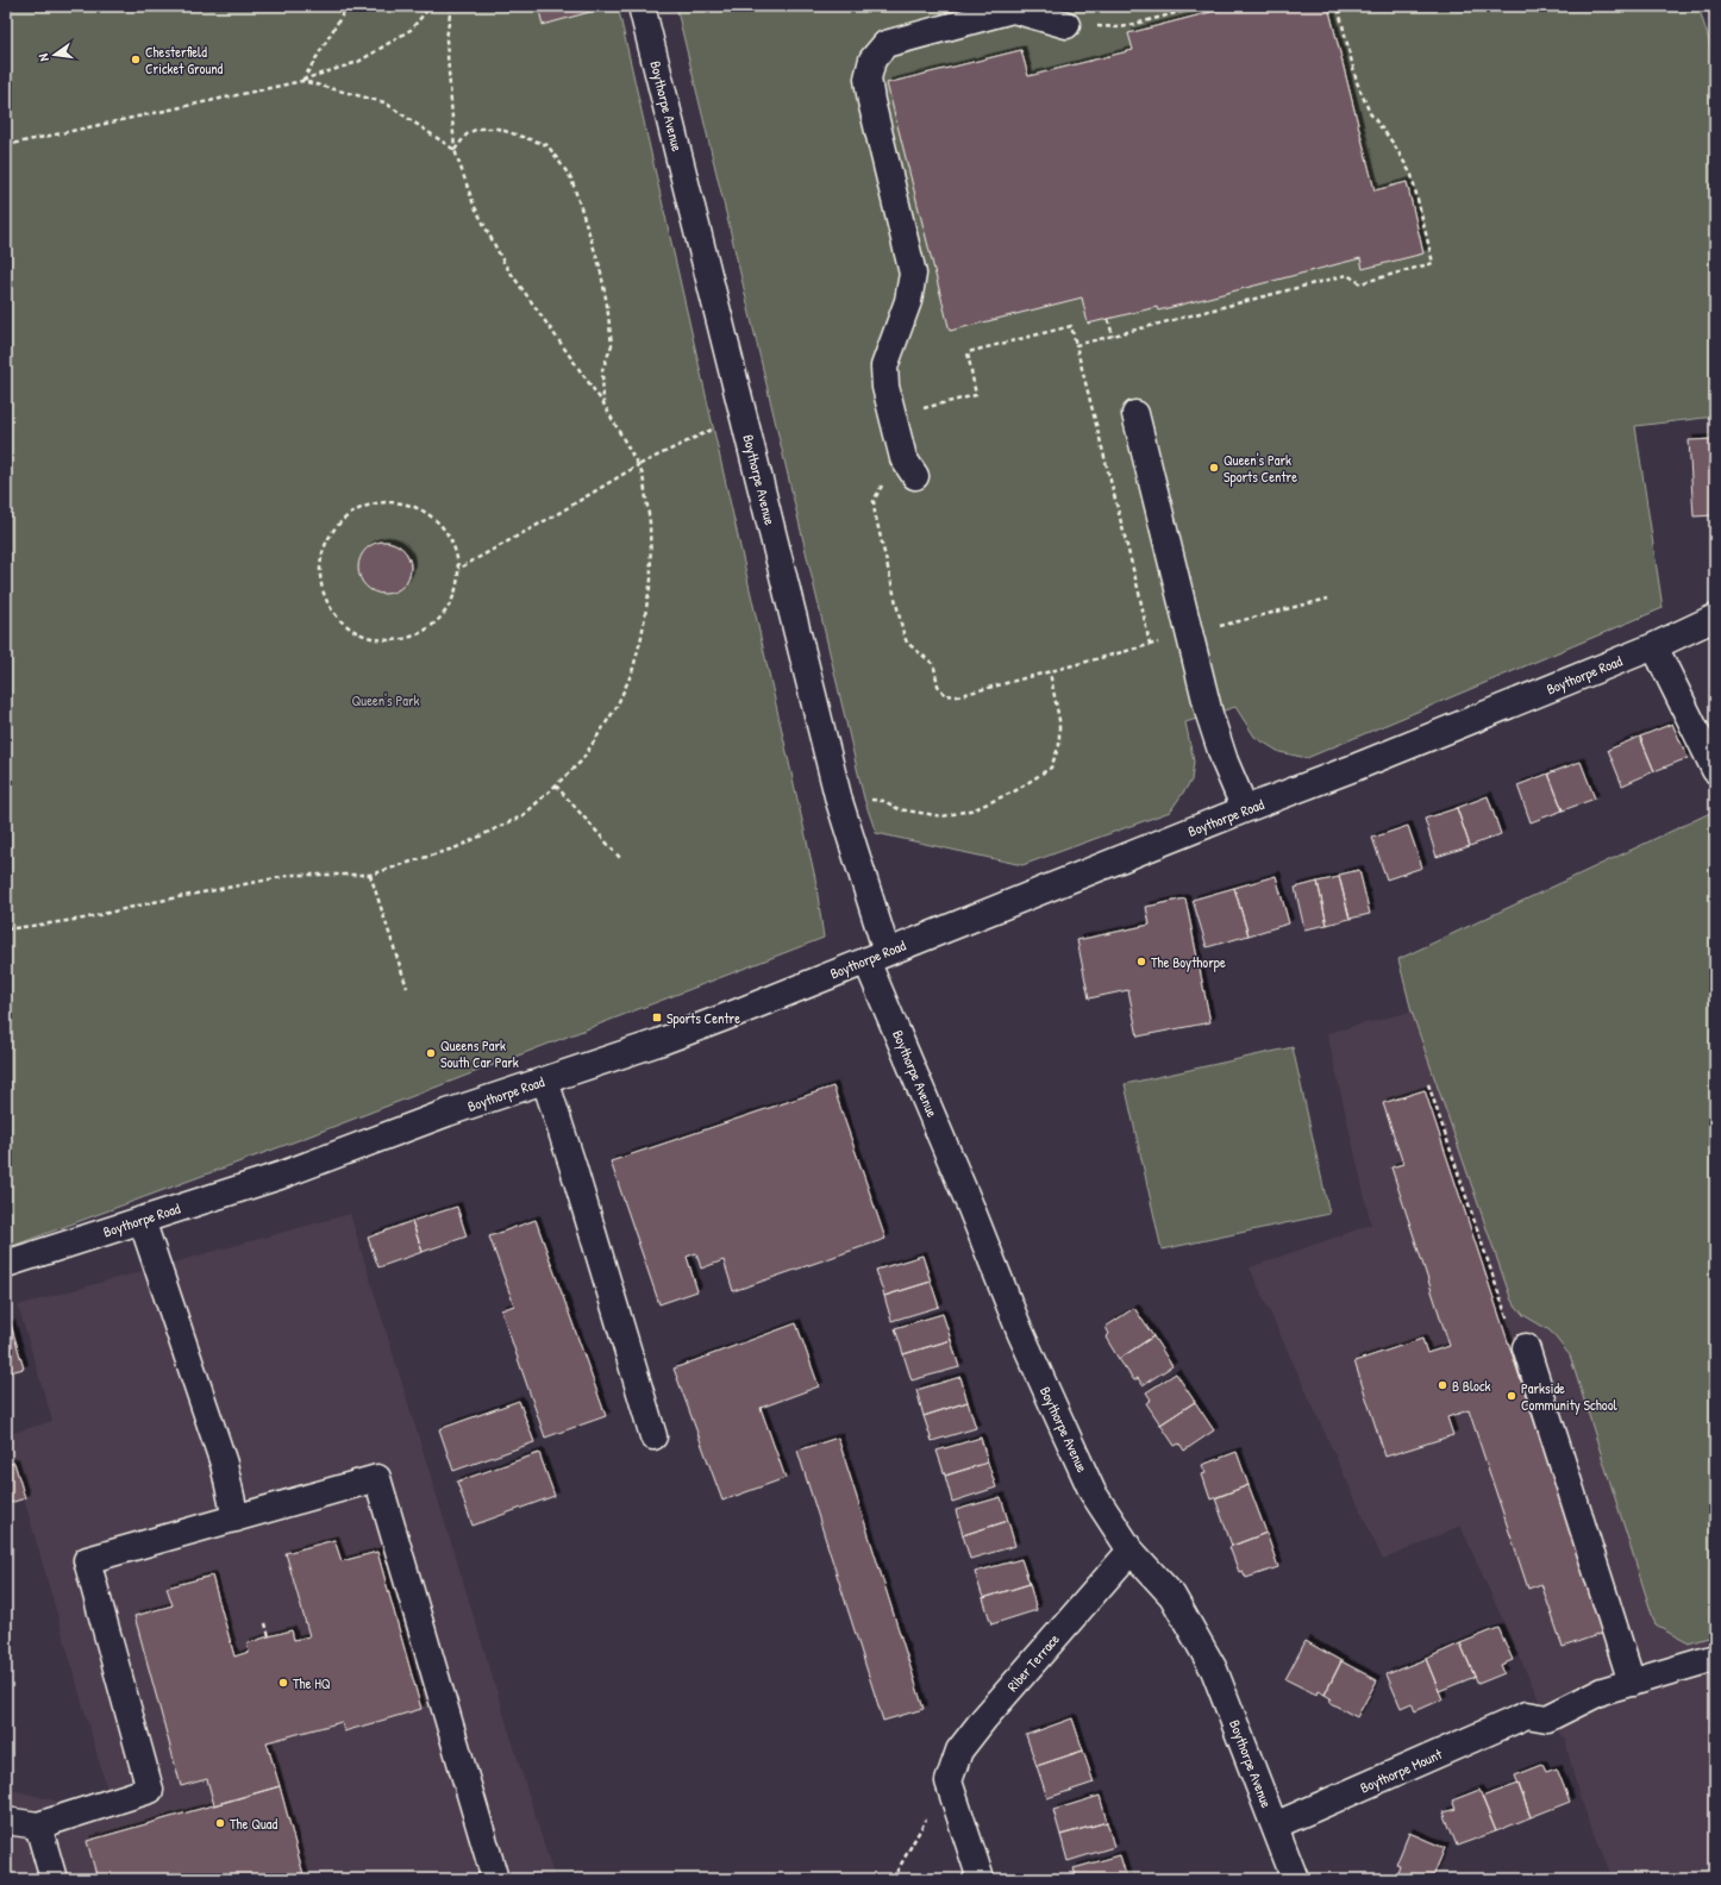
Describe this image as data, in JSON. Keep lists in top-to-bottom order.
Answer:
{
  "streets": {
    "street": [
      "Boythorpe Avenue",
      "Boythorpe Road",
      "Riber Terrace",
      "Boythorpe Mount"
    ]
  },
  "crossings": [
    ["Boythorpe Avenue", "Boythorpe Road"],
    ["Boythorpe Avenue", "Riber Terrace"],
    ["Boythorpe Avenue", "Boythorpe Mount"]
  ],
  "parks": ["Queen's Park"],
  "places": {
    "other": [
      "Chesterfield Cricket Ground",
      "Queen's Park Sports Centre",
      "The Boythorpe",
      "Queens Park South Car Park",
      "B Block",
      "Parkside Community School",
      "The HQ",
      "The Quad"
    ],
    "transit": ["Sports Centre"]
  },
  "north": "left"
}
